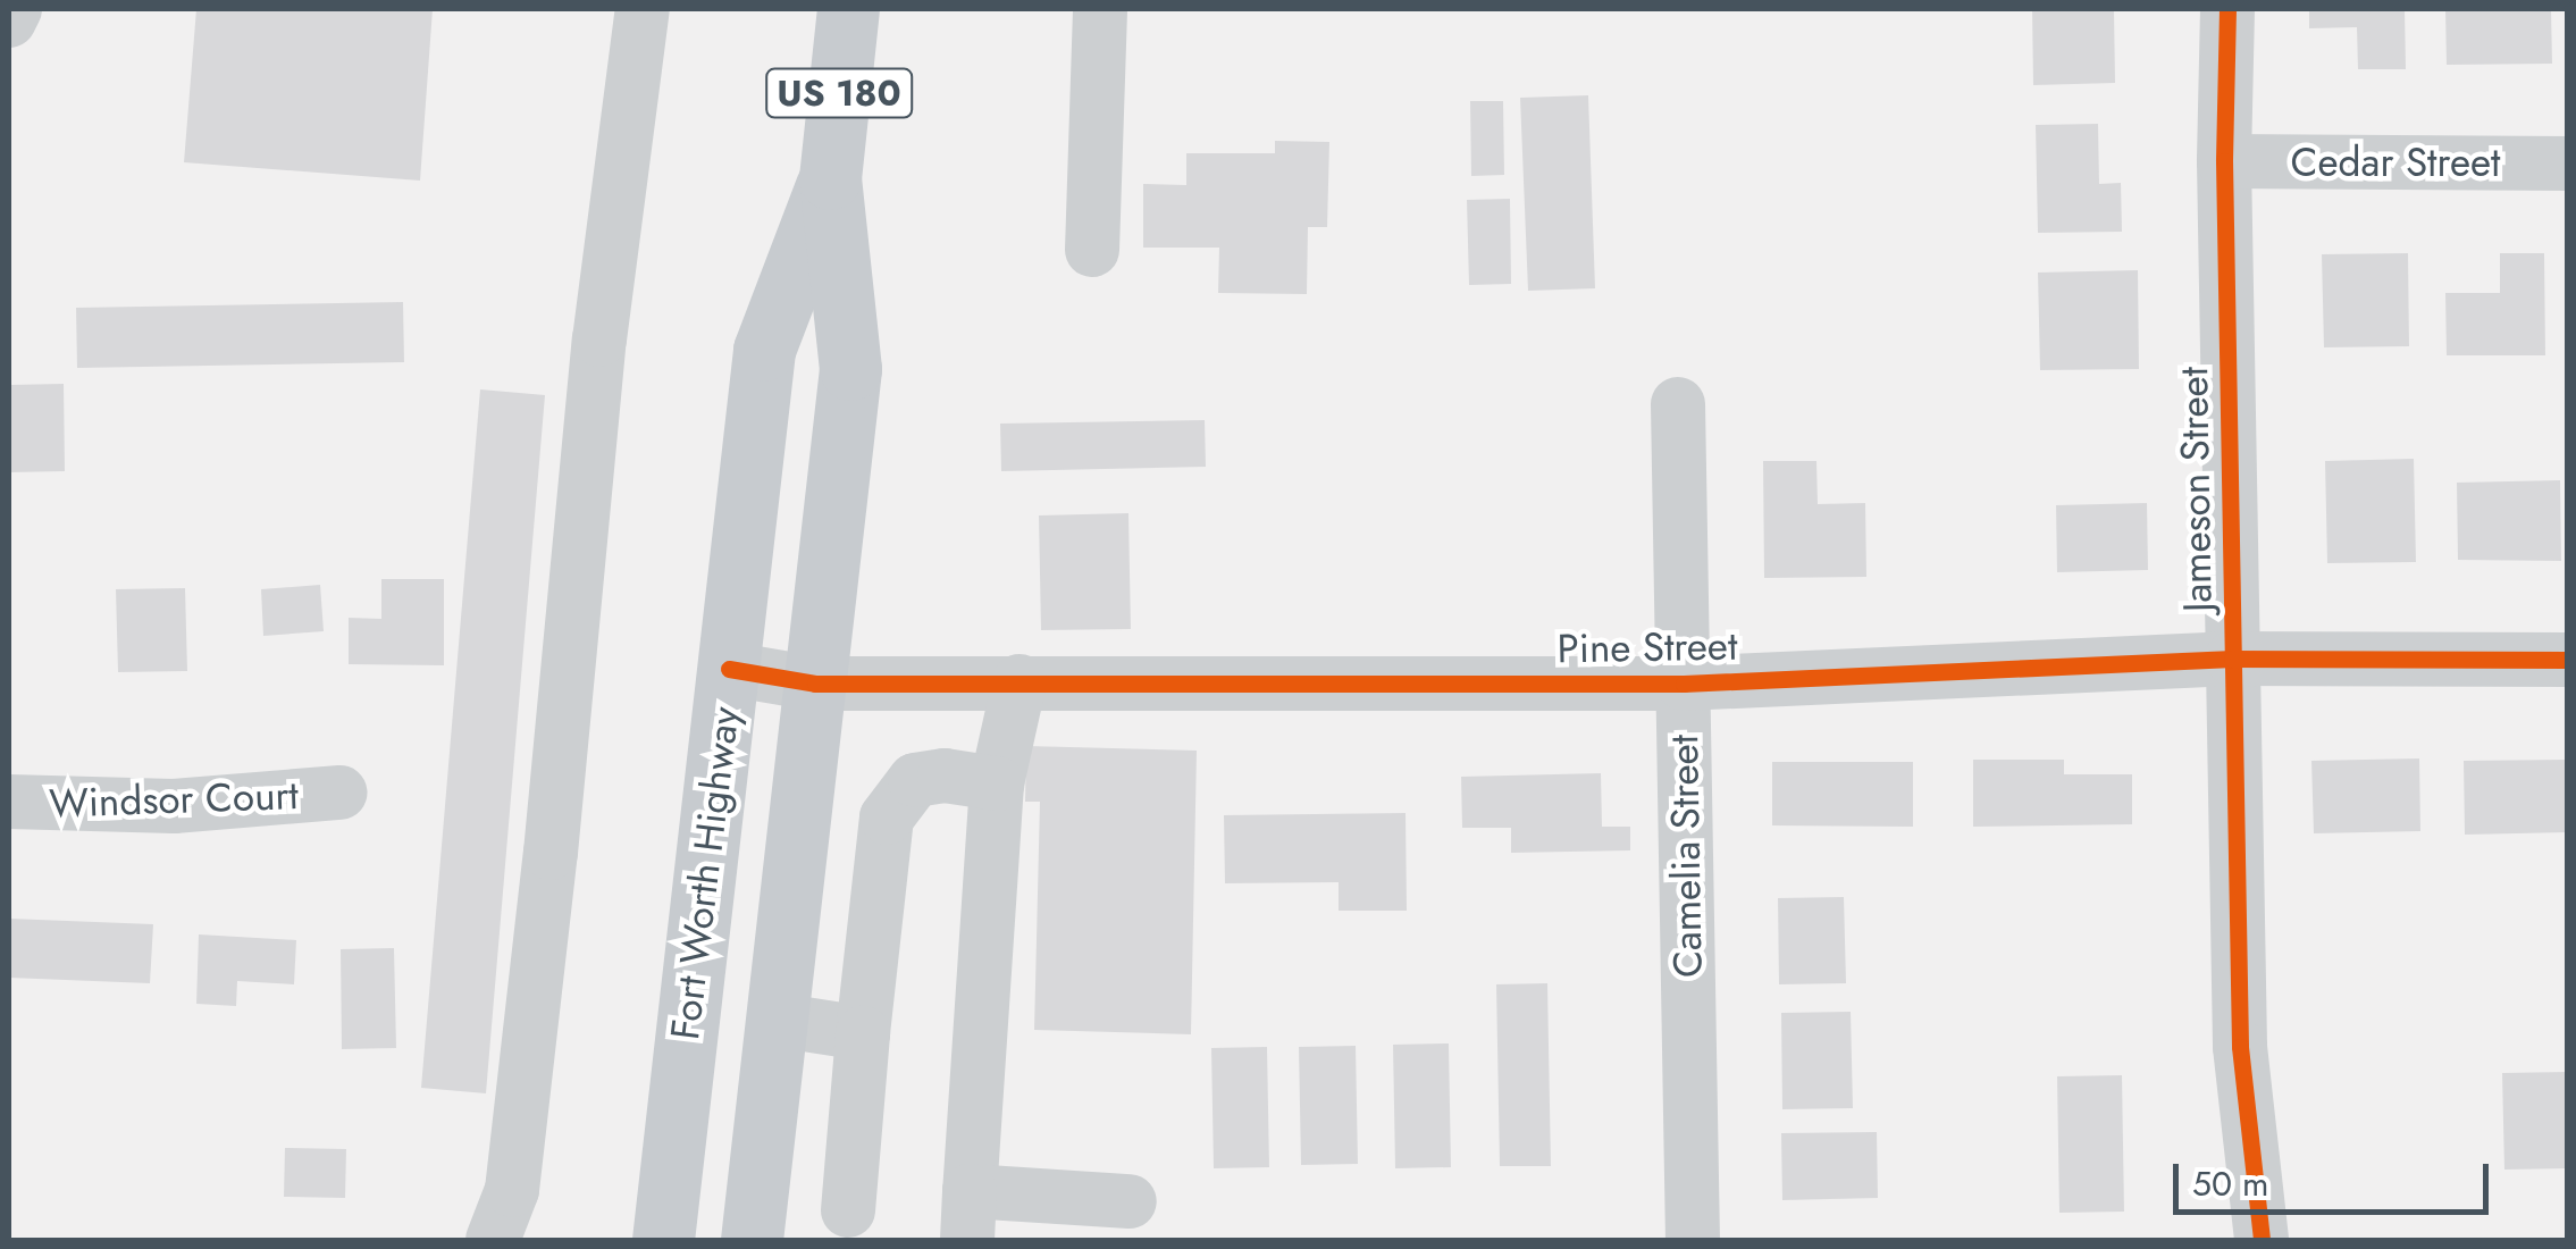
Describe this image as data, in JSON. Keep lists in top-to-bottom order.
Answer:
{
  "streets": {
    "main road": ["US 180", "Fort Worth Highway"],
    "street": [
      "Cedar Street",
      "Jameson Street",
      "Pine Street",
      "Windsor Court",
      "Camelia Street"
    ]
  },
  "crossings": [
    ["Cedar Street", "Jameson Street"],
    ["Jameson Street", "Pine Street"],
    ["Pine Street", "Camelia Street"],
    ["Pine Street", "Fort Worth Highway"]
  ],
  "scale_bar": "50 m"
}
